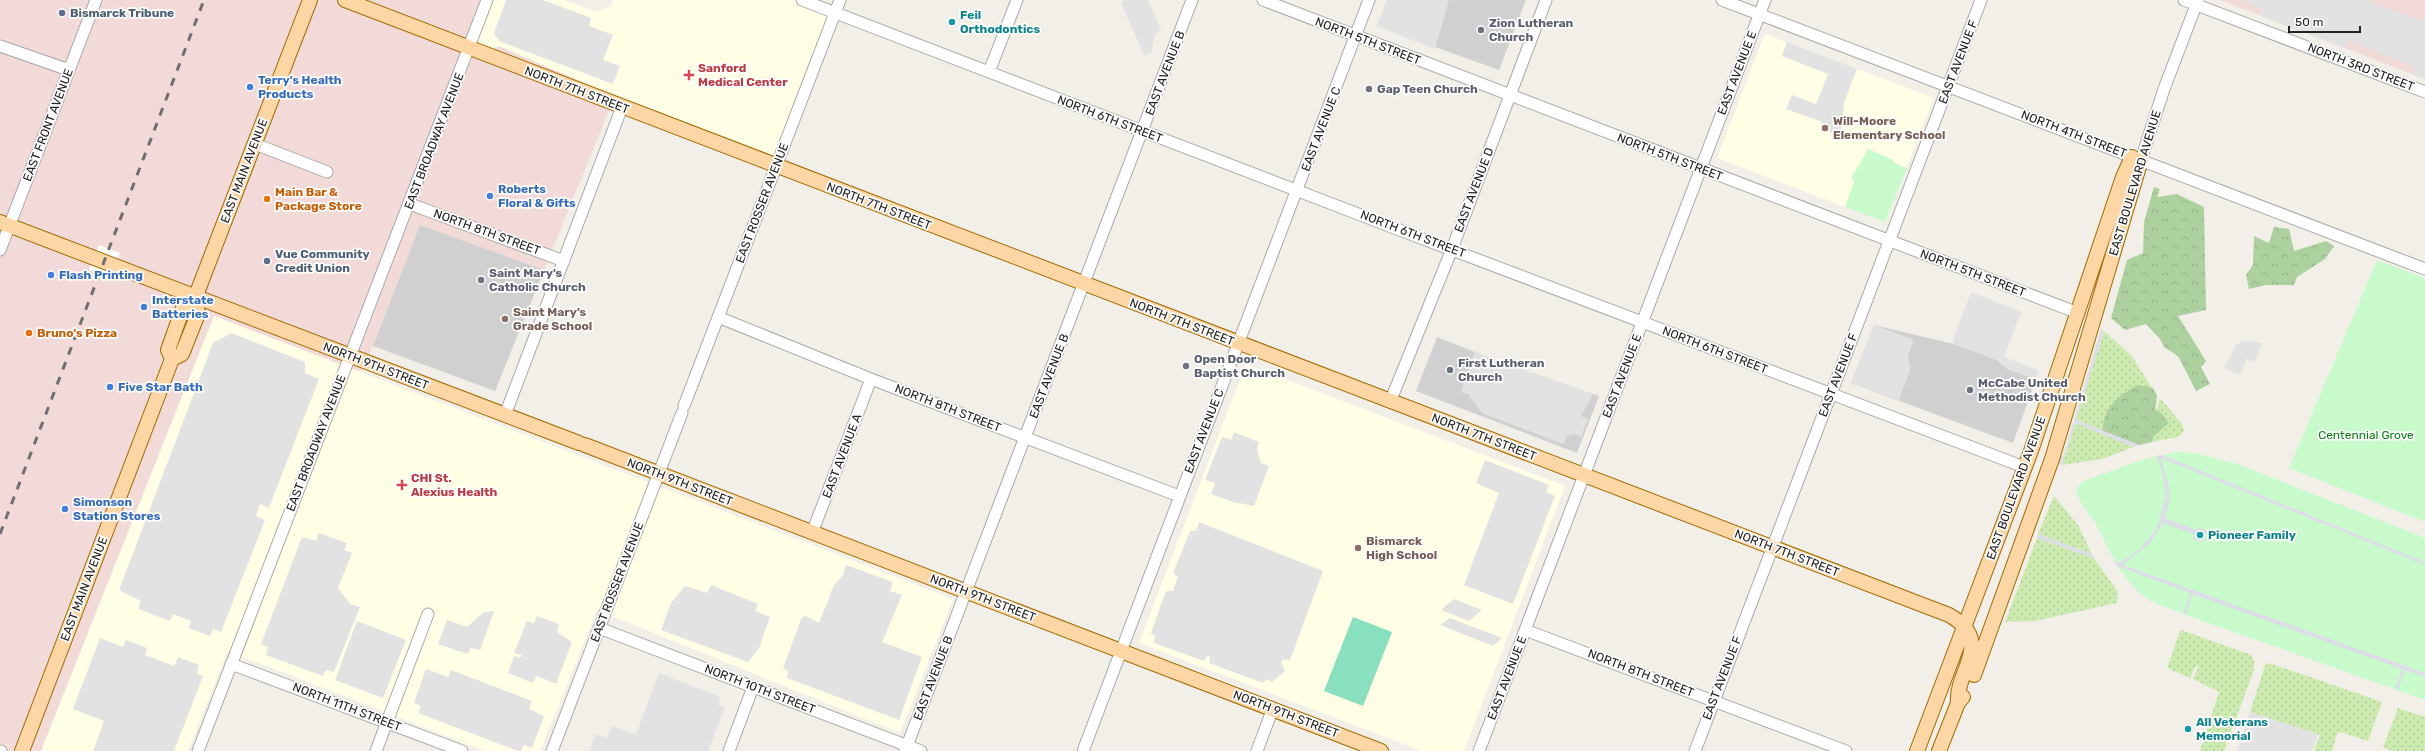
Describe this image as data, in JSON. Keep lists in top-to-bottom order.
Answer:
{
  "streets": {
    "main road": [
      "NORTH 7TH STREET",
      "EAST MAIN AVENUE",
      "EAST BOULEVARD AVENUE",
      "NORTH 9TH STREET"
    ],
    "street": [
      "NORTH 5TH STREET",
      "EAST AVENUE F",
      "NORTH 3RD STREET",
      "EAST AVENUE B",
      "EAST AVENUE E",
      "NORTH 6TH STREET",
      "EAST FRONT AVENUE",
      "EAST AVENUE C",
      "NORTH 4TH STREET",
      "EAST BROADWAY AVENUE",
      "EAST AVENUE D",
      "EAST ROSSER AVENUE",
      "NORTH 8TH STREET",
      "EAST AVENUE A",
      "NORTH 10TH STREET",
      "NORTH 11TH STREET"
    ]
  },
  "crossings": [
    ["NORTH 5TH STREET", "EAST AVENUE F"],
    ["NORTH 5TH STREET", "EAST AVENUE E"],
    ["NORTH 5TH STREET", "EAST AVENUE C"],
    ["NORTH 5TH STREET", "EAST BOULEVARD AVENUE"],
    ["NORTH 5TH STREET", "EAST AVENUE D"],
    ["EAST AVENUE F", "NORTH 7TH STREET"],
    ["EAST AVENUE F", "NORTH 6TH STREET"],
    ["EAST AVENUE F", "NORTH 4TH STREET"],
    ["EAST AVENUE F", "NORTH 8TH STREET"],
    ["NORTH 3RD STREET", "EAST BOULEVARD AVENUE"],
    ["EAST AVENUE B", "NORTH 7TH STREET"],
    ["EAST AVENUE B", "NORTH 6TH STREET"],
    ["EAST AVENUE B", "NORTH 8TH STREET"],
    ["EAST AVENUE B", "NORTH 9TH STREET"],
    ["EAST AVENUE B", "NORTH 10TH STREET"],
    ["EAST AVENUE E", "NORTH 7TH STREET"],
    ["EAST AVENUE E", "NORTH 6TH STREET"],
    ["EAST AVENUE E", "NORTH 4TH STREET"],
    ["EAST AVENUE E", "NORTH 8TH STREET"],
    ["NORTH 7TH STREET", "EAST AVENUE C"],
    ["NORTH 7TH STREET", "EAST BROADWAY AVENUE"],
    ["NORTH 7TH STREET", "EAST BOULEVARD AVENUE"],
    ["NORTH 7TH STREET", "EAST AVENUE D"],
    ["NORTH 7TH STREET", "EAST ROSSER AVENUE"],
    ["NORTH 6TH STREET", "EAST AVENUE C"],
    ["NORTH 6TH STREET", "EAST BOULEVARD AVENUE"],
    ["NORTH 6TH STREET", "EAST AVENUE D"],
    ["NORTH 6TH STREET", "EAST ROSSER AVENUE"],
    ["EAST FRONT AVENUE", "NORTH 9TH STREET"],
    ["EAST AVENUE C", "NORTH 8TH STREET"],
    ["EAST AVENUE C", "NORTH 9TH STREET"],
    ["NORTH 4TH STREET", "EAST BOULEVARD AVENUE"],
    ["EAST BROADWAY AVENUE", "NORTH 8TH STREET"],
    ["EAST BROADWAY AVENUE", "NORTH 9TH STREET"],
    ["EAST BROADWAY AVENUE", "NORTH 11TH STREET"],
    ["EAST MAIN AVENUE", "NORTH 9TH STREET"],
    ["EAST ROSSER AVENUE", "NORTH 8TH STREET"],
    ["EAST ROSSER AVENUE", "NORTH 9TH STREET"],
    ["EAST ROSSER AVENUE", "NORTH 10TH STREET"],
    ["NORTH 8TH STREET", "EAST AVENUE A"],
    ["NORTH 9TH STREET", "EAST AVENUE A"]
  ],
  "parks": ["Centennial Grove"],
  "places": {
    "other": [
      "Bismarck Tribune",
      "Feil Orthodontics",
      "Zion Lutheran Church",
      "Terry's Health Products",
      "Gap Teen Church",
      "Will-Moore Elementary School",
      "Roberts Floral & Gifts",
      "Main Bar & Package Store",
      "Vue Community Credit Union",
      "Flash Printing",
      "Saint Mary's Catholic Church",
      "Interstate Batteries",
      "Saint Mary's Grade School",
      "Bruno's Pizza",
      "Open Door Baptist Church",
      "First Lutheran Church",
      "Five Star Bath",
      "McCabe United Methodist Church",
      "Simonson Station Stores",
      "Pioneer Family",
      "Bismarck High School",
      "All Veterans Memorial"
    ],
    "health": ["Sanford Medical Center", "CHI St. Alexius Health"]
  },
  "scale_bar": "50 m"
}
